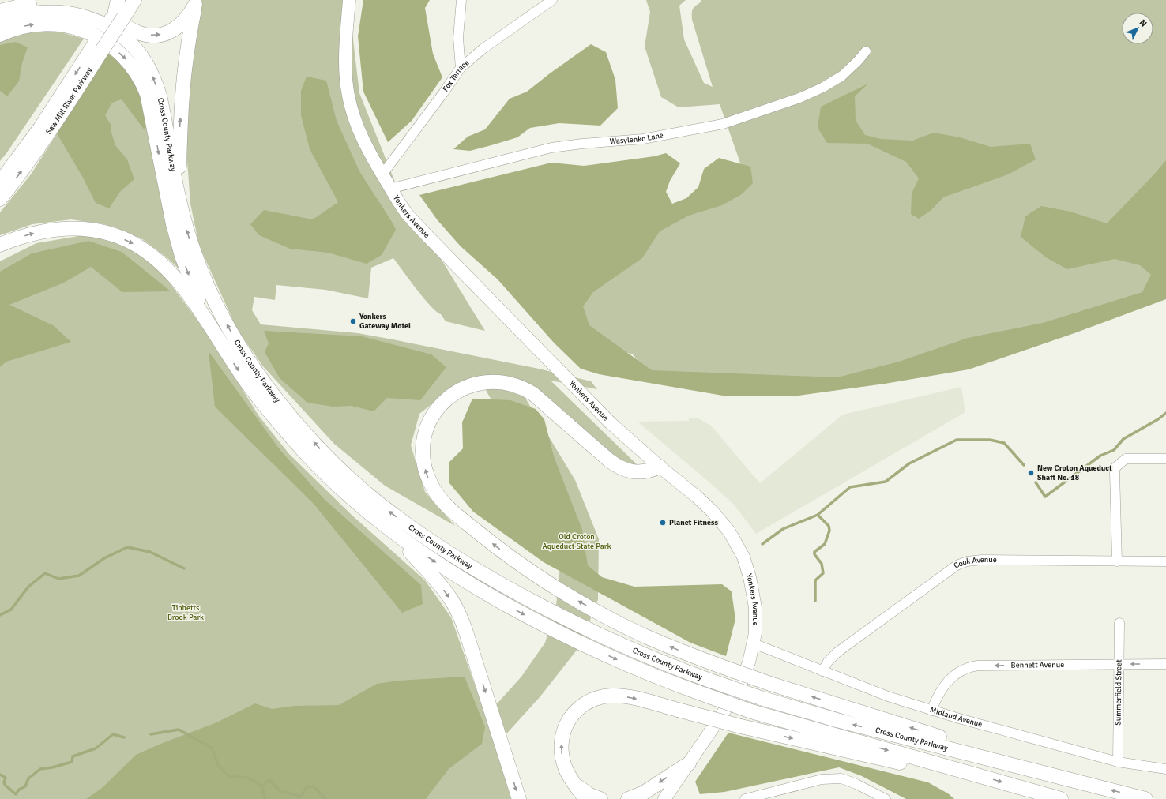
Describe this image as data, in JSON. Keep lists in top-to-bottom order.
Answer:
{
  "streets": {
    "highway": ["Saw Mill River Parkway", "Cross County Parkway"],
    "main road": ["Yonkers Avenue"],
    "street": [
      "Fox Terrace",
      "Wasylenko Lane",
      "Cook Avenue",
      "Bennett Avenue",
      "Summerfield Street",
      "Midland Avenue"
    ]
  },
  "crossings": [
    ["Fox Terrace", "Yonkers Avenue"],
    ["Wasylenko Lane", "Yonkers Avenue"],
    ["Yonkers Avenue", "Midland Avenue"],
    ["Cook Avenue", "Midland Avenue"],
    ["Bennett Avenue", "Summerfield Street"],
    ["Bennett Avenue", "Midland Avenue"],
    ["Summerfield Street", "Midland Avenue"]
  ],
  "one_way": ["Bennett Avenue"],
  "parks": ["Old Croton Aqueduct State Park", "Tibbetts Brook Park"],
  "places": ["Yonkers Gateway Motel", "New Croton Aqueduct Shaft No. 18", "Planet Fitness"],
  "north": "top right"
}
